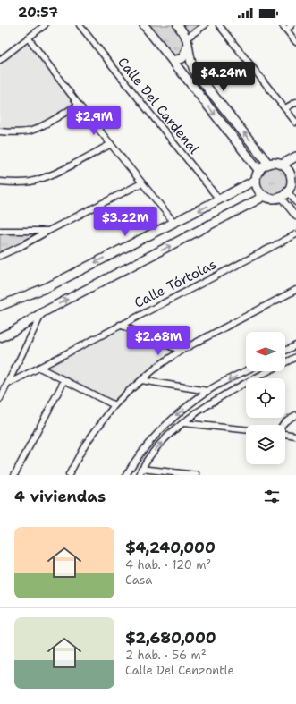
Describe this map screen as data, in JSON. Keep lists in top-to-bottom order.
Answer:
{
  "streets": {
    "street": ["Calle Del Cardenal", "Calle Tórtolas"]
  },
  "north": "left",
  "page": {
    "status": "20:57",
    "price": [
      "$4.24M",
      "$2.9M",
      "$3.22M",
      "$2.68M"
    ],
    "heading": "4 viviendas",
    "list": [
      {
        "name": "$4,240,000",
        "note": "4 hab. · 120 m² · Casa"
      },
      {
        "name": "$2,680,000",
        "note": "2 hab. · 56 m² · Calle Del Cenzontle"
      }
    ]
  }
}
